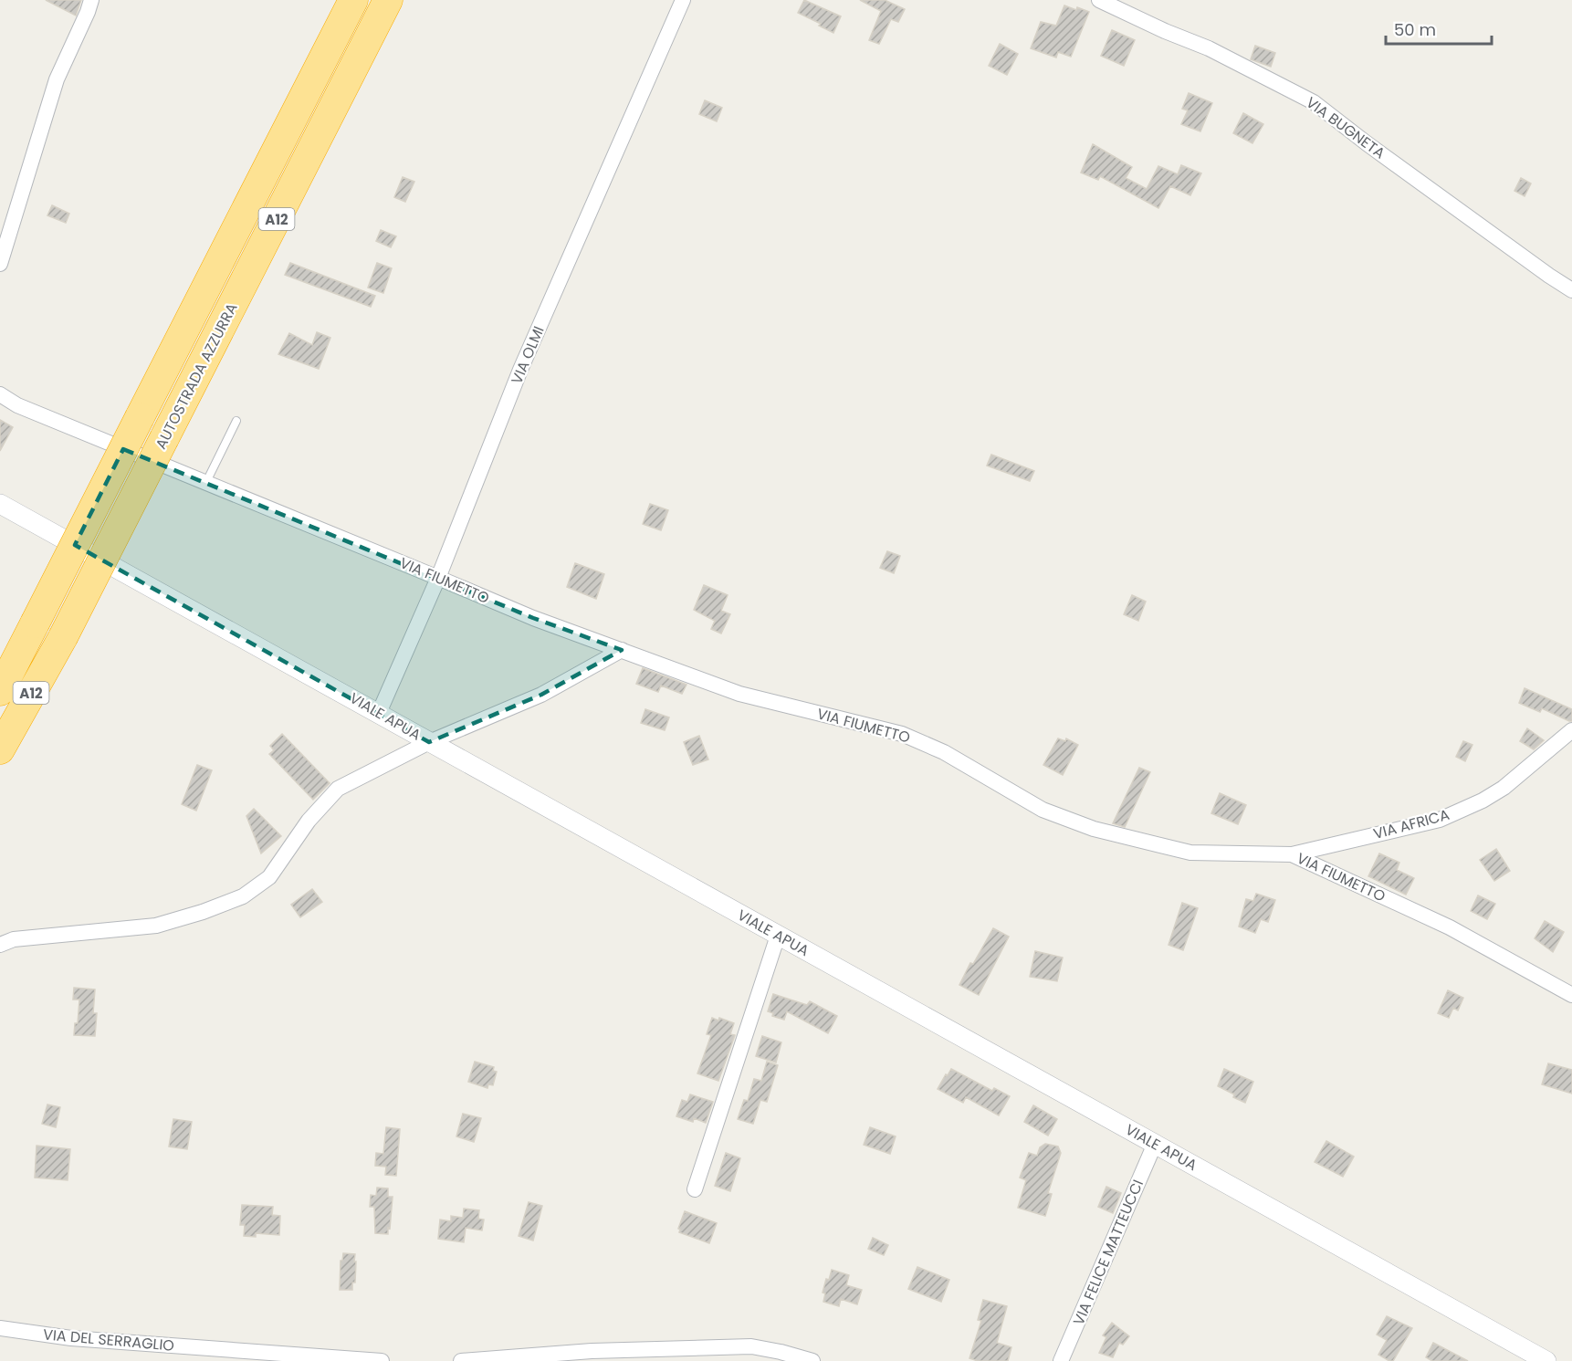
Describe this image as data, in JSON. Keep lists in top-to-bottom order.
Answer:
{
  "streets": {
    "highway": ["A12", "AUTOSTRADA AZZURRA"],
    "street": [
      "VIA BUGNETA",
      "VIA OLMI",
      "VIA FIUMETTO",
      "VIALE APUA",
      "VIA AFRICA",
      "VIA FELICE MATTEUCCI",
      "VIA DEL SERRAGLIO"
    ]
  },
  "crossings": [
    ["VIA OLMI", "VIA FIUMETTO"],
    ["VIA OLMI", "VIALE APUA"],
    ["VIA FIUMETTO", "VIA AFRICA"],
    ["VIALE APUA", "VIA FELICE MATTEUCCI"]
  ],
  "scale_bar": "50 m"
}
